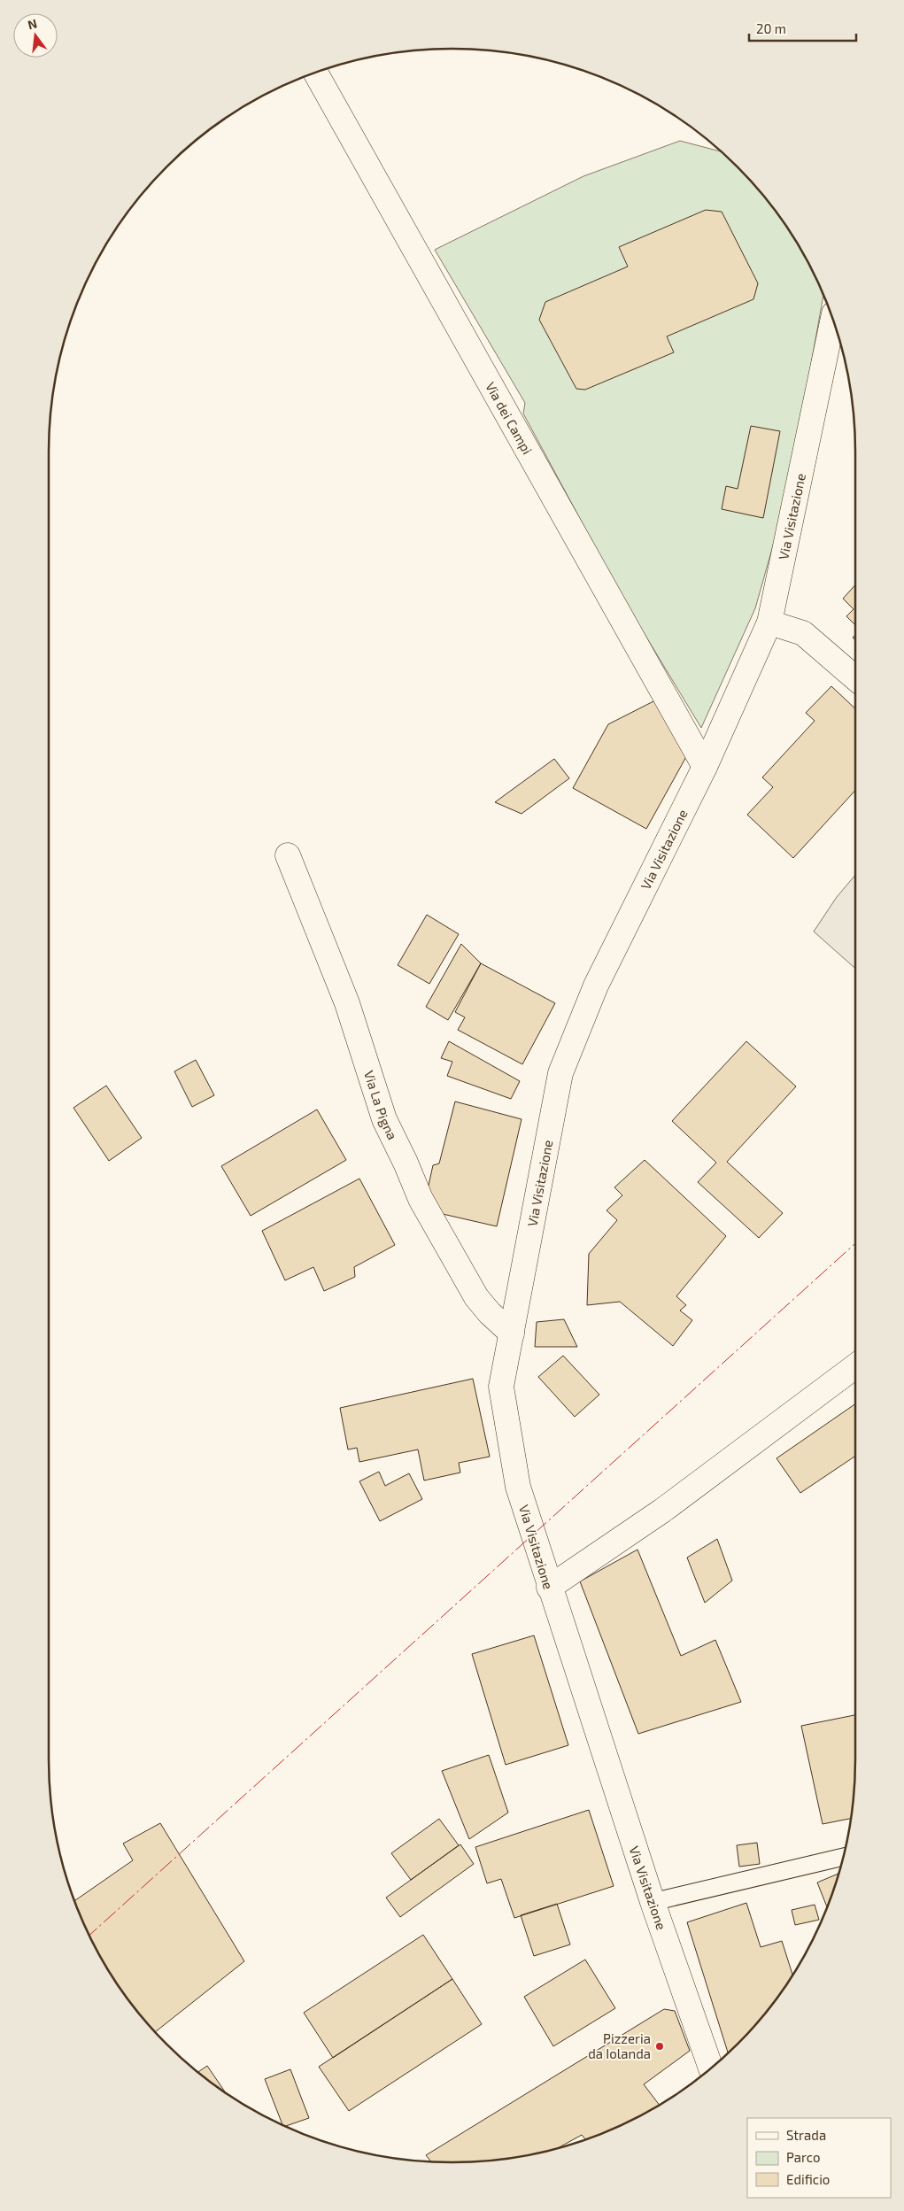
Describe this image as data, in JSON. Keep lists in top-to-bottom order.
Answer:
{
  "streets": {
    "street": ["Via dei Campi", "Via Visitazione", "Via La Pigna"]
  },
  "crossings": [
    ["Via dei Campi", "Via Visitazione"],
    ["Via Visitazione", "Via La Pigna"]
  ],
  "places": ["Pizzeria da Iolanda"],
  "legend": ["Strada", "Parco", "Edificio"],
  "scale_bar": "20 m",
  "north": "top"
}
